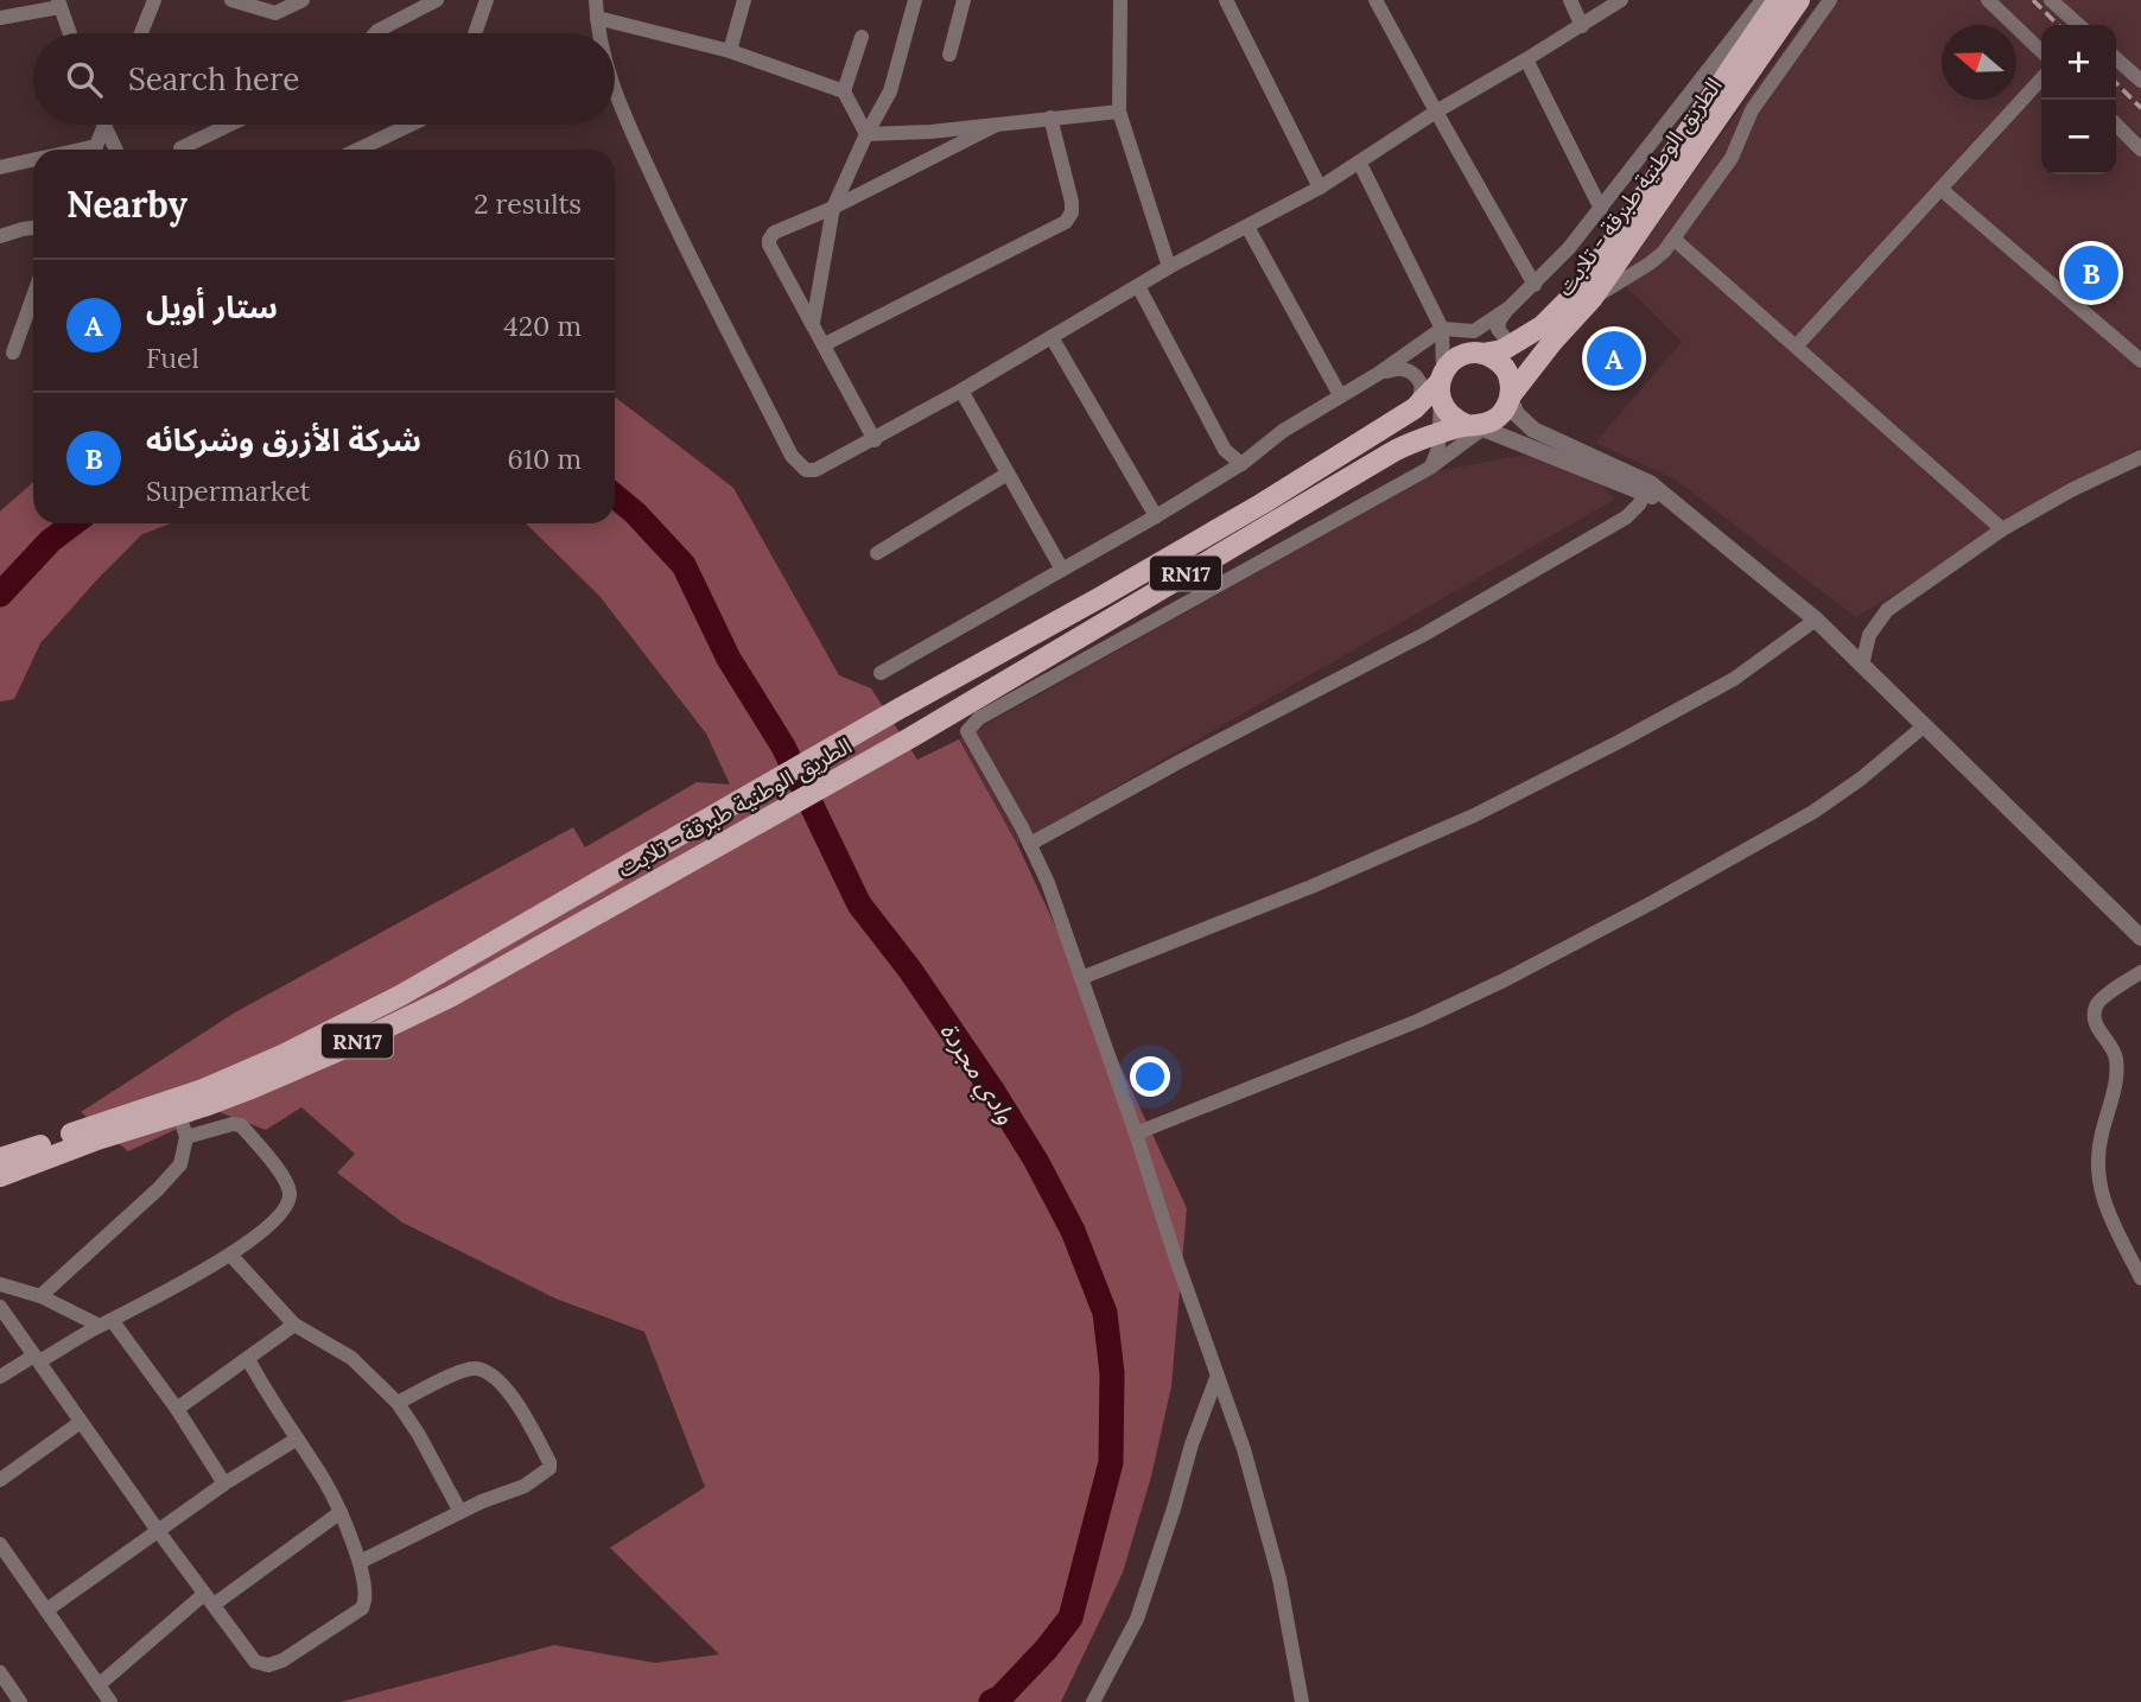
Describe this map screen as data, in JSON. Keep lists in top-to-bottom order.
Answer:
{
  "streets": {
    "main road": ["الطريق الوطنية طبرقة - تلابت", "RN17"]
  },
  "crossings": [
    ["الطريق الوطنية طبرقة - تلابت", "RN17"]
  ],
  "water": ["وادي مجردة"],
  "north": "left",
  "page": {
    "map_buttons": ["+", "−"],
    "search": "Search here",
    "heading": ["Nearby", "2 results"],
    "pins": ["B", "A"],
    "list": [
      {
        "mark": "A",
        "name": "ستار أويل",
        "note": "Fuel",
        "value": "420 m"
      },
      {
        "mark": "B",
        "name": "شركة الأزرق وشركائه",
        "note": "Supermarket",
        "value": "610 m"
      }
    ]
  }
}
